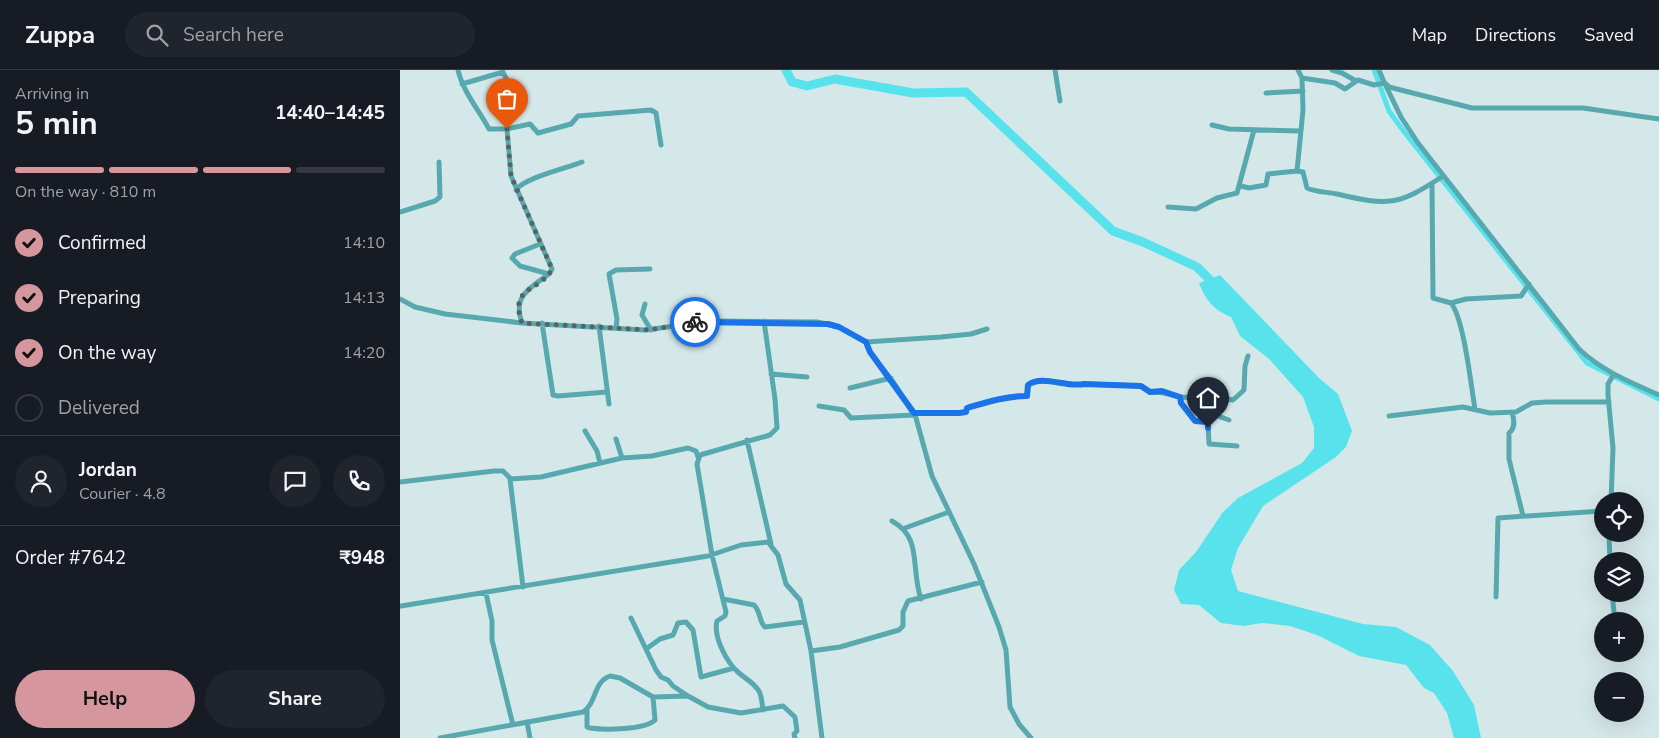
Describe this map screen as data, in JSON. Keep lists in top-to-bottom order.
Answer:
{
  "page": {
    "header": "Zuppa",
    "search": "Search here",
    "nav": ["Map", "Directions", "Saved"],
    "heading": ["5 min", "Arriving in", "14:40–14:45"],
    "panel": [
      "Jordan",
      "Courier · 4.8",
      "Order #7642",
      "₹948"
    ],
    "bar": "On the way · 810 m",
    "list": [
      ["Confirmed", "14:10"],
      ["Preparing", "14:13"],
      ["On the way", "14:20"],
      "Delivered"
    ],
    "map_buttons": ["+", "−"],
    "buttons": ["Help", "Share"]
  }
}
